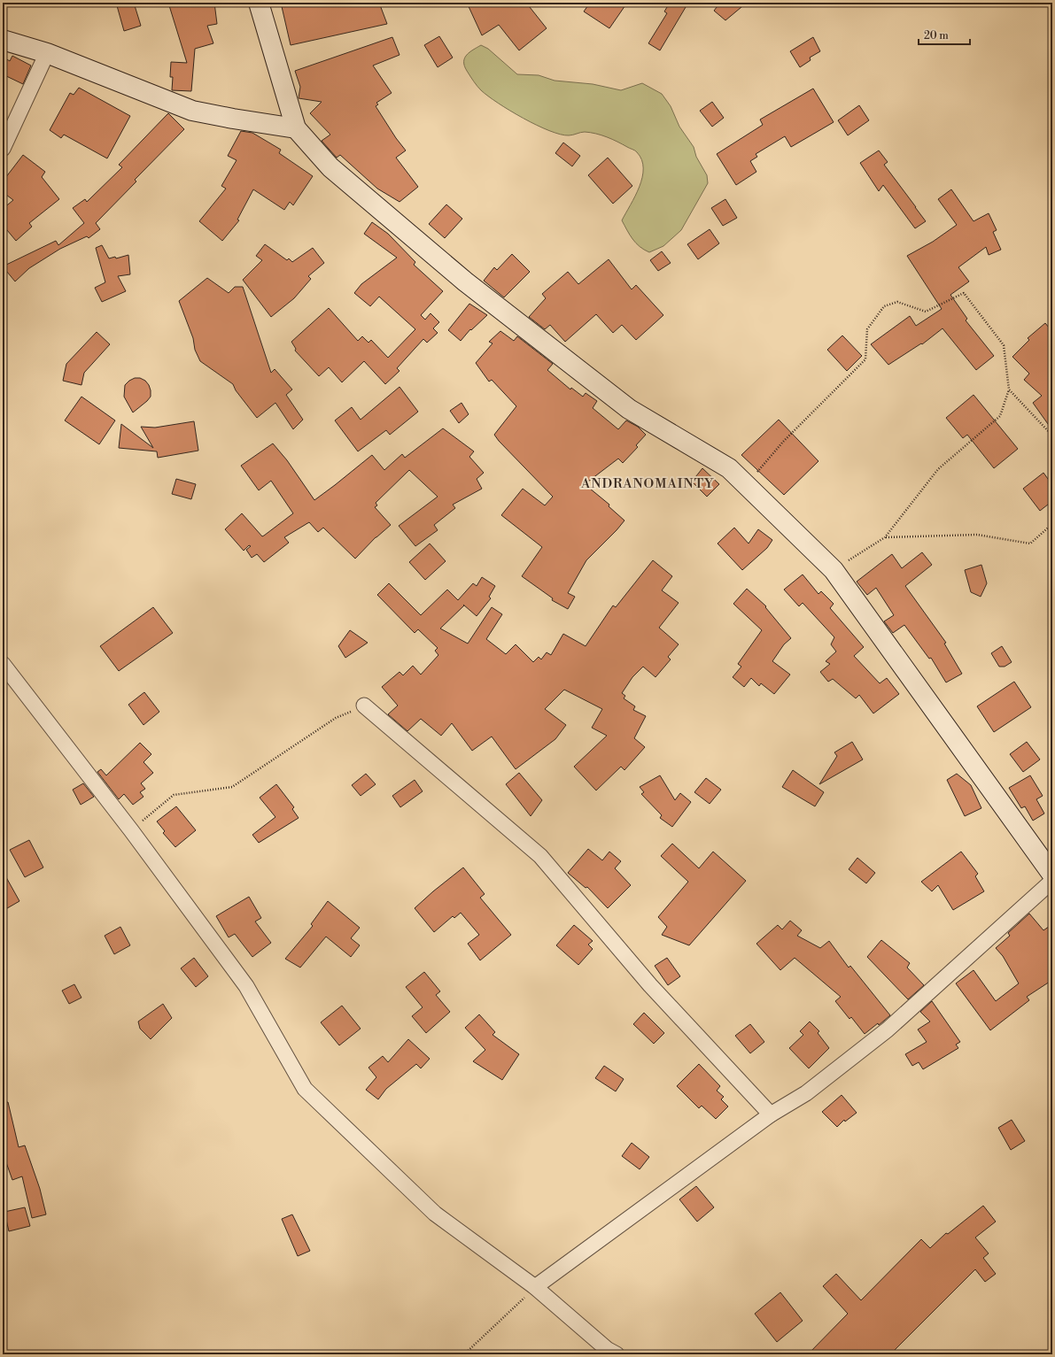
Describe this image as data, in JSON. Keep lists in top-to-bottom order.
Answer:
{
  "districts": ["ANDRANOMAINTY"],
  "scale_bar": "20 m"
}
